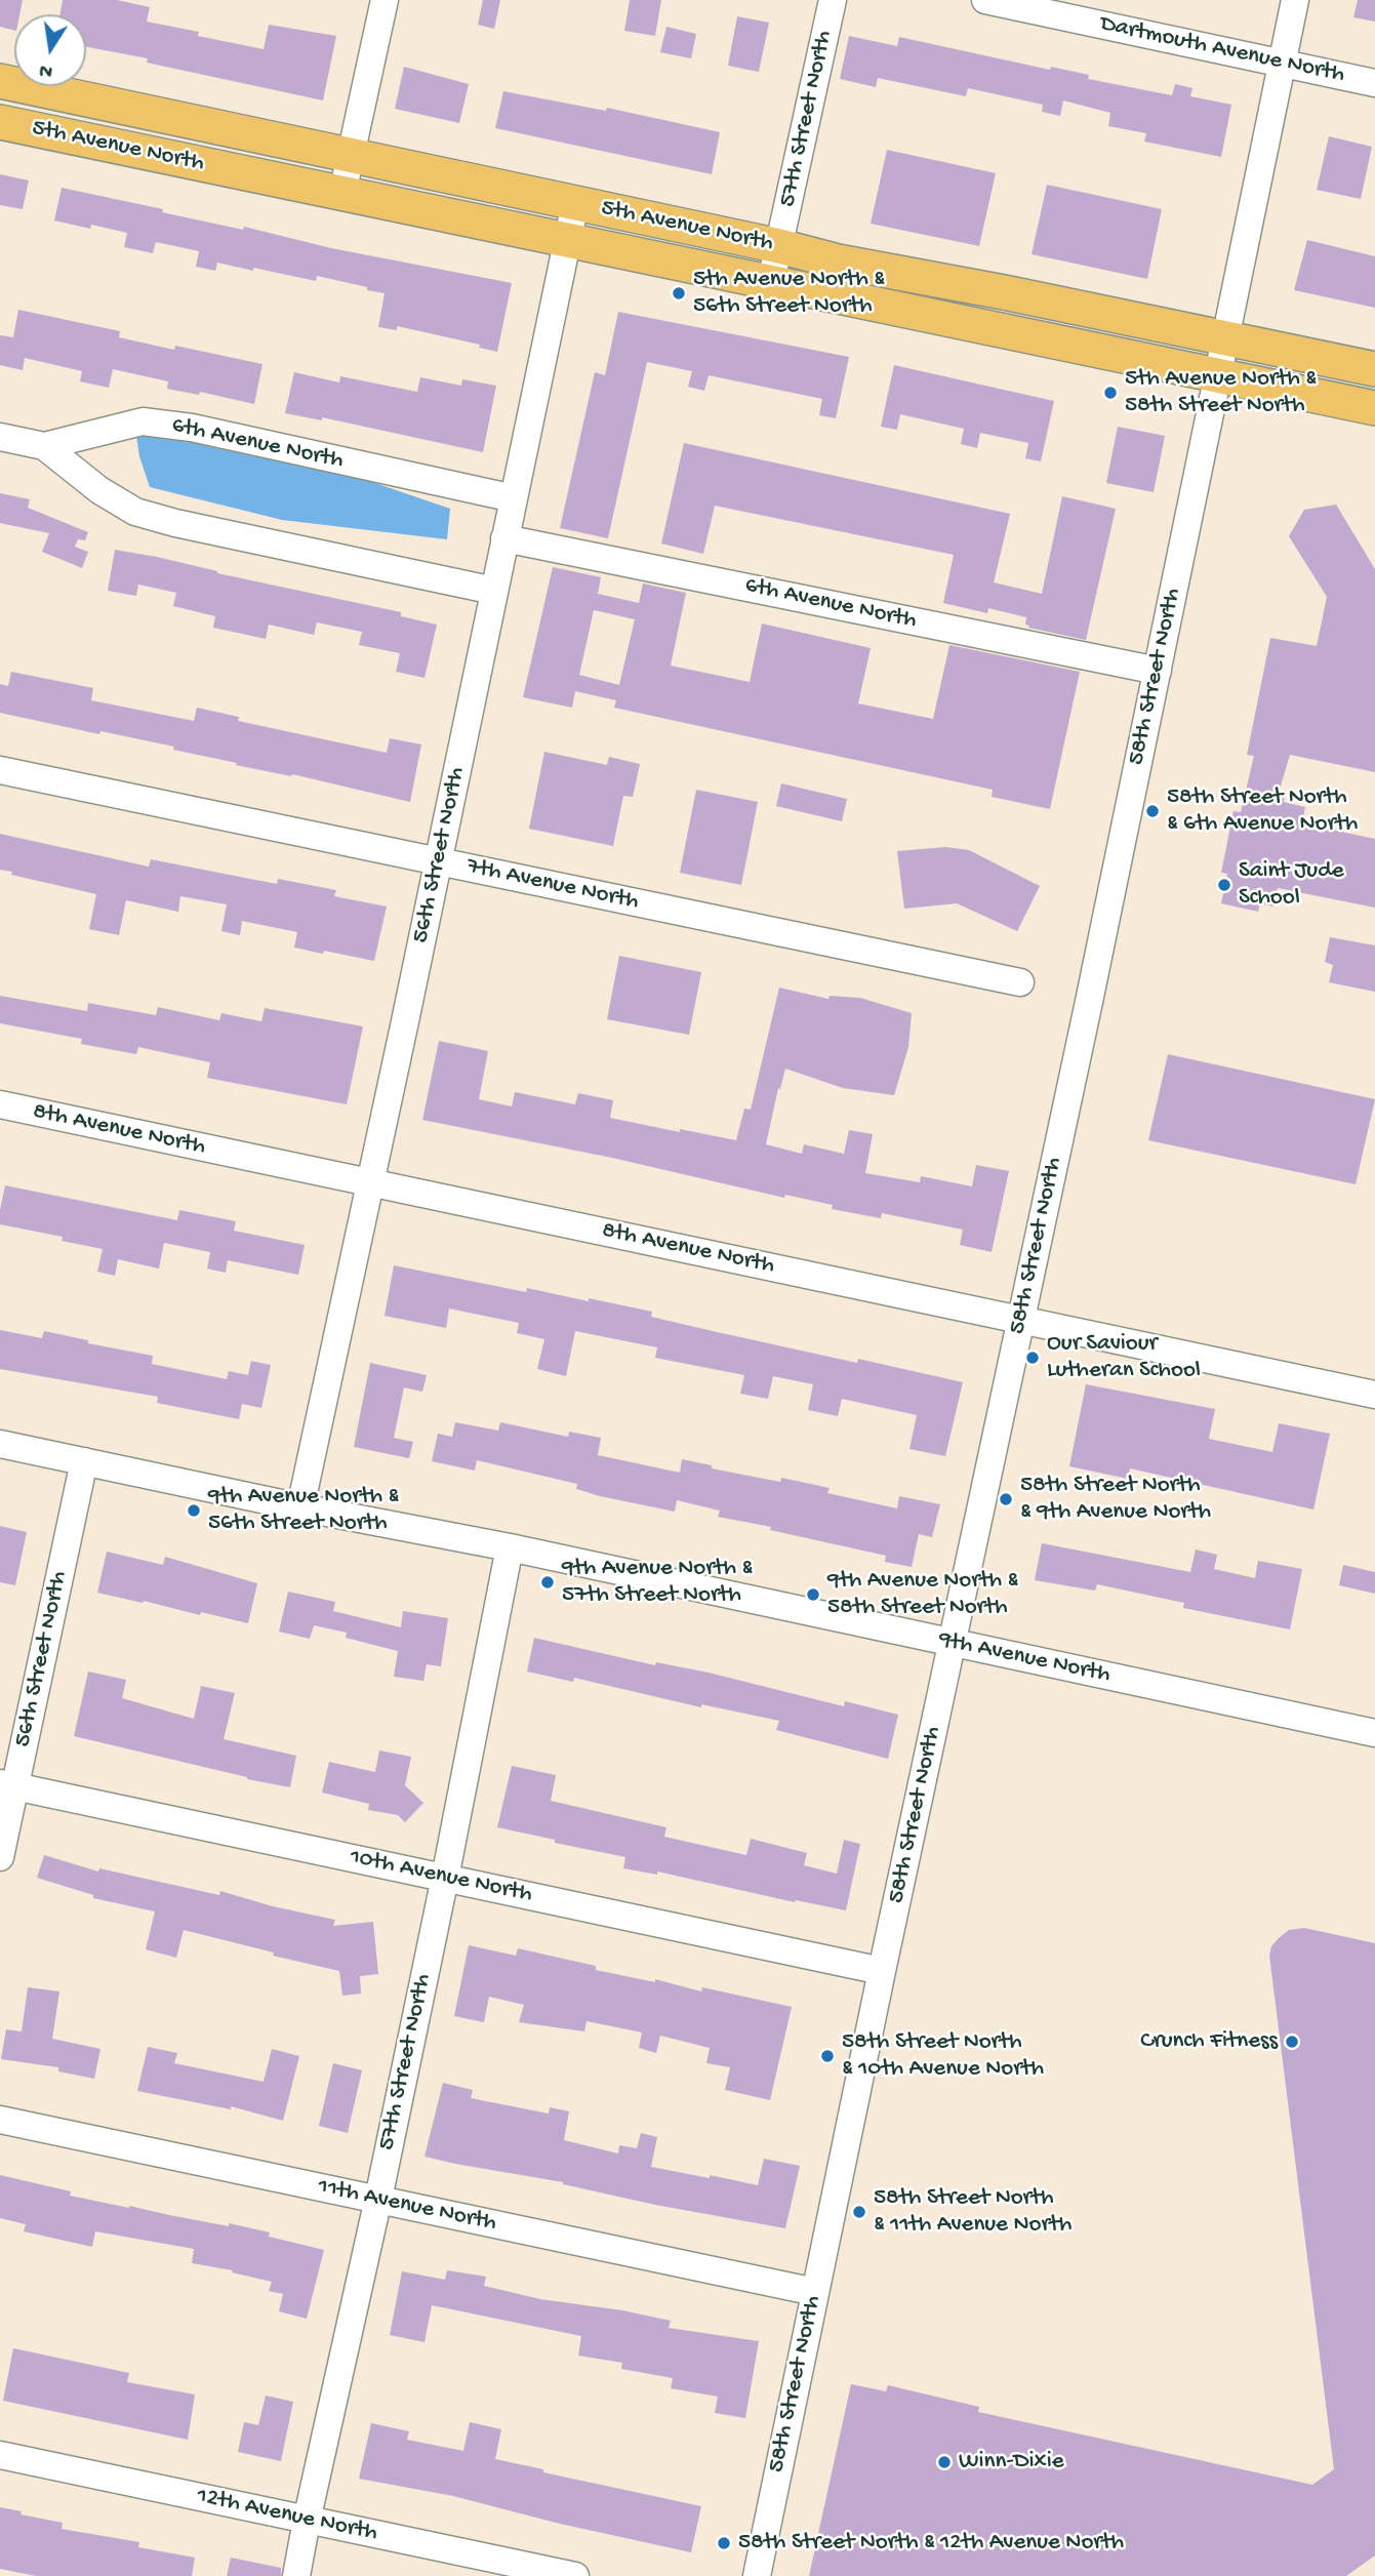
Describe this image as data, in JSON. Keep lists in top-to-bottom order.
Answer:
{
  "streets": {
    "main road": ["5th Avenue North"],
    "street": [
      "Dartmouth Avenue North",
      "57th Street North",
      "6th Avenue North",
      "58th Street North",
      "56th Street North",
      "7th Avenue North",
      "8th Avenue North",
      "9th Avenue North",
      "10th Avenue North",
      "11th Avenue North",
      "12th Avenue North"
    ]
  },
  "crossings": [
    ["Dartmouth Avenue North", "58th Street North"],
    ["57th Street North", "5th Avenue North"],
    ["57th Street North", "9th Avenue North"],
    ["57th Street North", "10th Avenue North"],
    ["57th Street North", "11th Avenue North"],
    ["57th Street North", "12th Avenue North"],
    ["5th Avenue North", "58th Street North"],
    ["5th Avenue North", "56th Street North"],
    ["6th Avenue North", "58th Street North"],
    ["6th Avenue North", "56th Street North"],
    ["58th Street North", "8th Avenue North"],
    ["58th Street North", "9th Avenue North"],
    ["58th Street North", "10th Avenue North"],
    ["58th Street North", "11th Avenue North"],
    ["56th Street North", "7th Avenue North"],
    ["56th Street North", "8th Avenue North"],
    ["56th Street North", "9th Avenue North"],
    ["56th Street North", "10th Avenue North"]
  ],
  "places": [
    "5th Avenue North & 56th Street North",
    "5th Avenue North & 58th Street North",
    "58th Street North & 6th Avenue North",
    "Saint Jude School",
    "Our Saviour Lutheran School",
    "58th Street North & 9th Avenue North",
    "9th Avenue North & 56th Street North",
    "9th Avenue North & 57th Street North",
    "9th Avenue North & 58th Street North",
    "Crunch Fitness",
    "58th Street North & 10th Avenue North",
    "58th Street North & 11th Avenue North",
    "Winn-Dixie",
    "58th Street North & 12th Avenue North"
  ],
  "north": "bottom"
}
